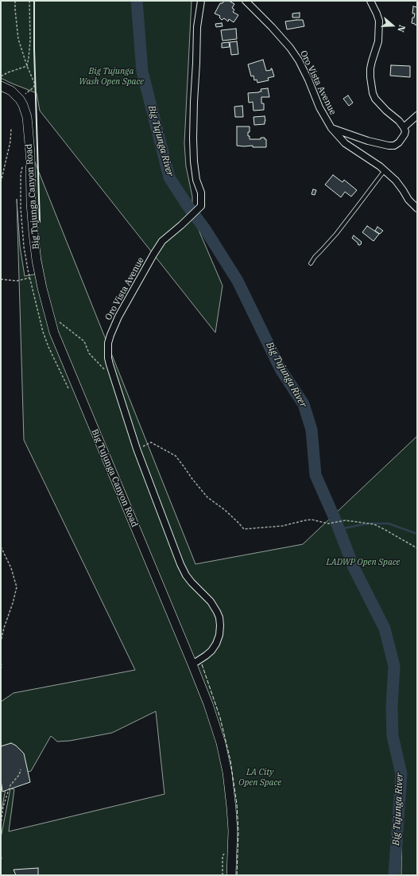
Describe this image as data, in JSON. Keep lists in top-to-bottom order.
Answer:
{
  "streets": {
    "street": ["Oro Vista Avenue", "Big Tujunga Canyon Road"]
  },
  "crossings": [
    ["Oro Vista Avenue", "Big Tujunga Canyon Road"]
  ],
  "water": ["Big Tujunga River"],
  "parks": ["Big Tujunga Wash Open Space", "LADWP Open Space", "LA City Open Space"],
  "north": "right"
}
